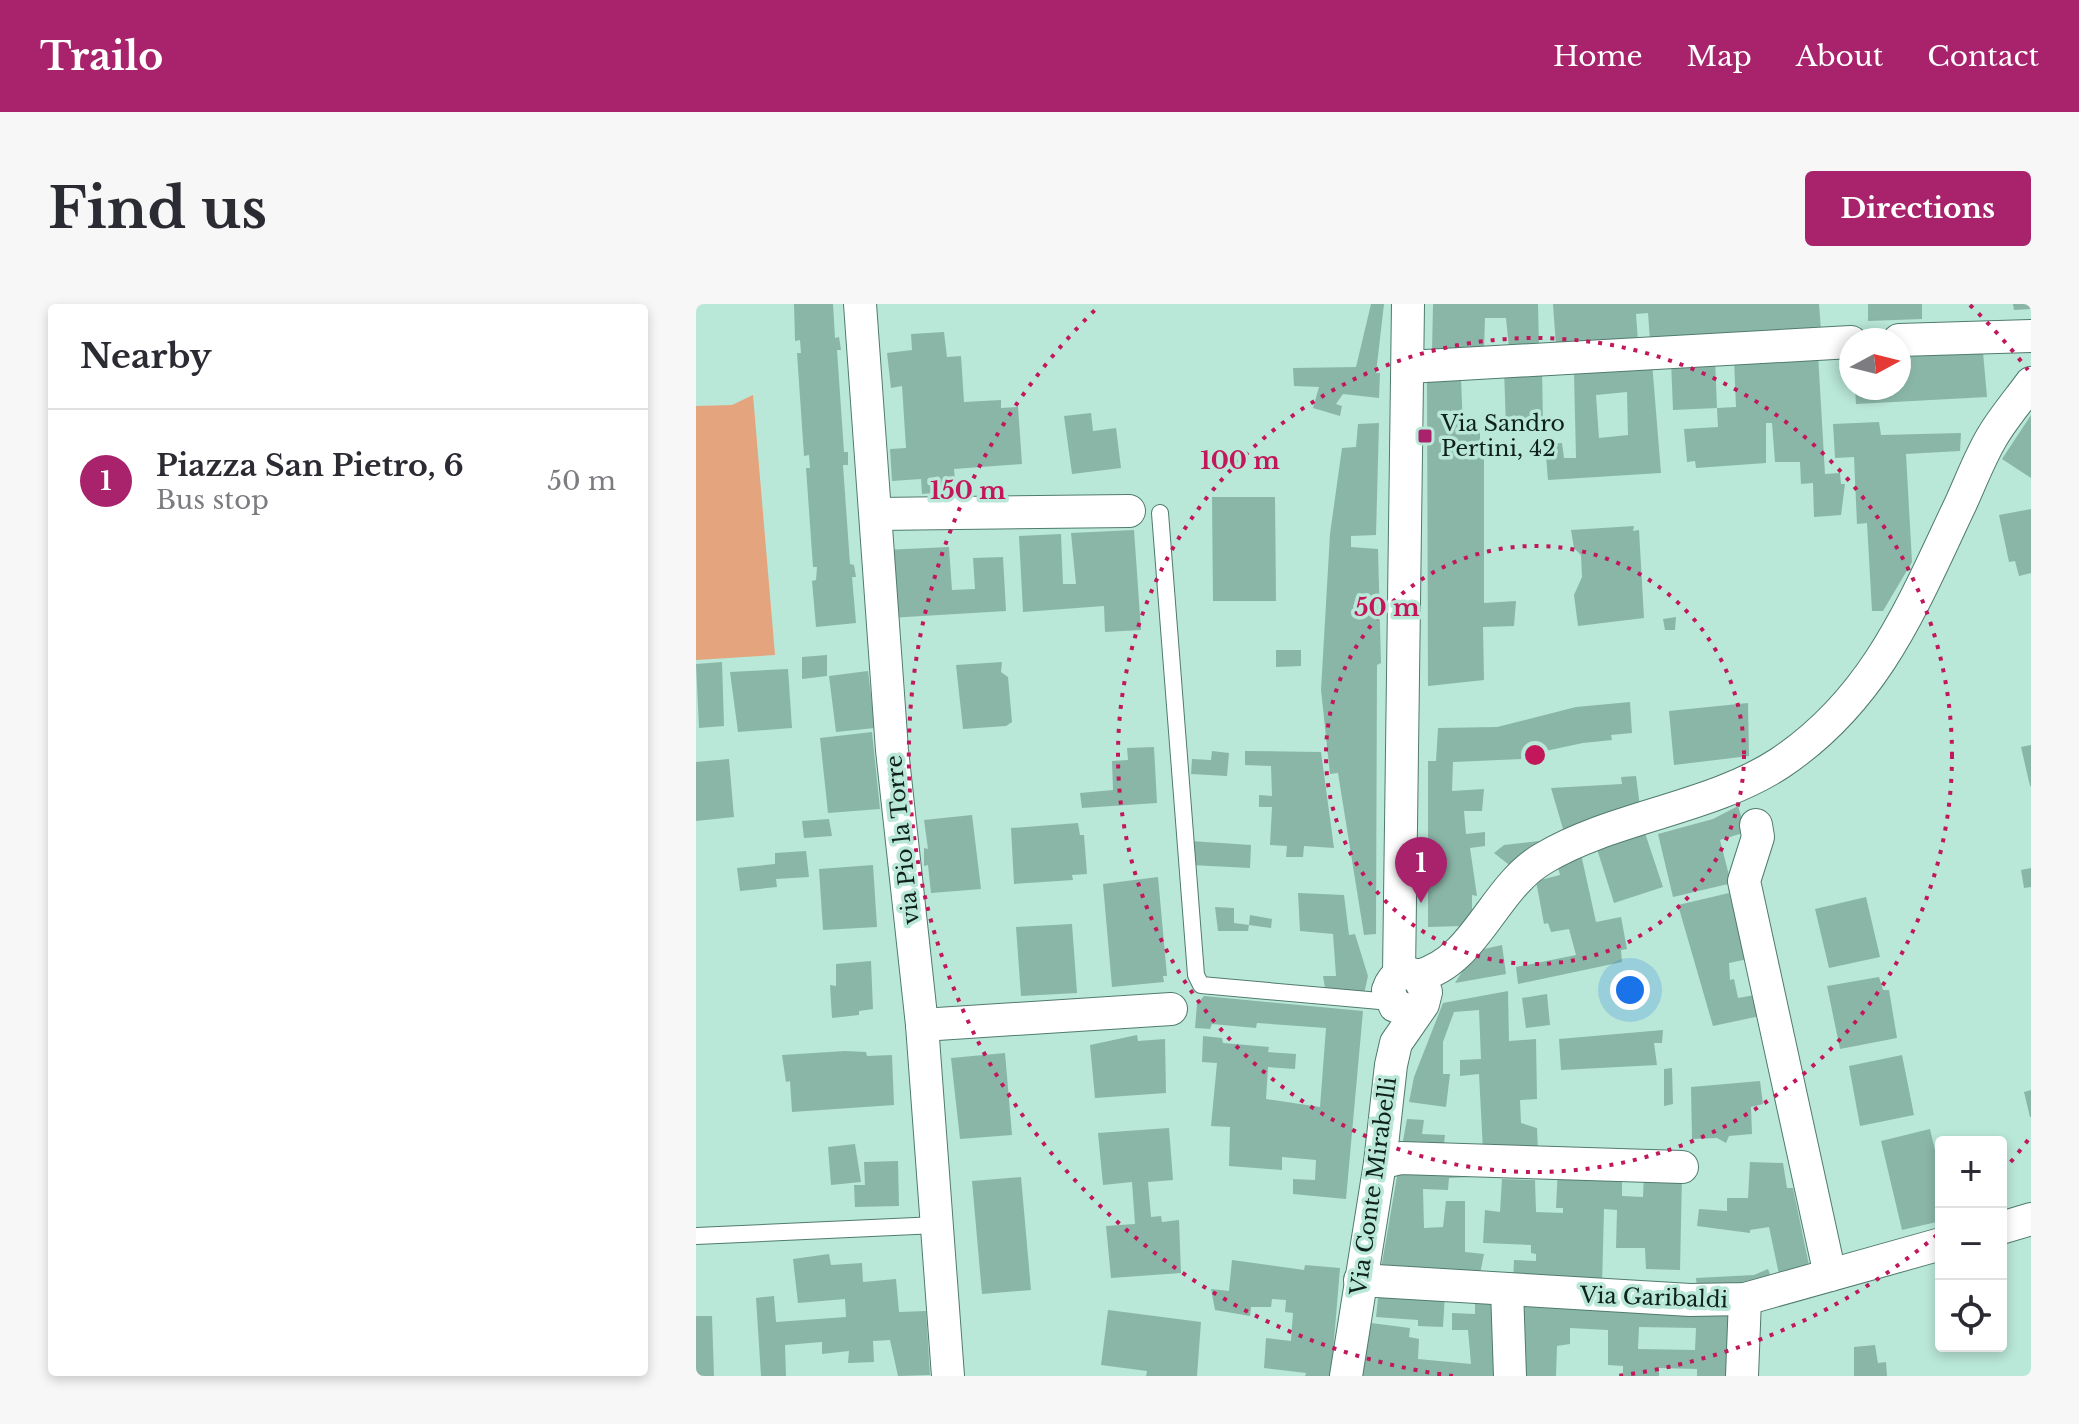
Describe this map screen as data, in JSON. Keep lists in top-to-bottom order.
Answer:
{
  "streets": {
    "street": ["via Pio la Torre", "Via Conte Mirabelli", "Via Garibaldi"]
  },
  "crossings": [
    ["Via Conte Mirabelli", "Via Garibaldi"]
  ],
  "places": {
    "transit": ["Via Sandro Pertini, 42"]
  },
  "north": "right",
  "page": {
    "header": "Trailo",
    "nav": [
      "Home",
      "Map",
      "About",
      "Contact"
    ],
    "buttons": "Directions",
    "title": "Find us",
    "heading": "Nearby",
    "list": [
      {
        "mark": "1",
        "name": "Piazza San Pietro, 6",
        "note": "Bus stop",
        "value": "50 m"
      }
    ],
    "pins": "1",
    "map_buttons": ["+", "−"]
  },
  "rings": ["100 m", "150 m", "50 m"]
}
